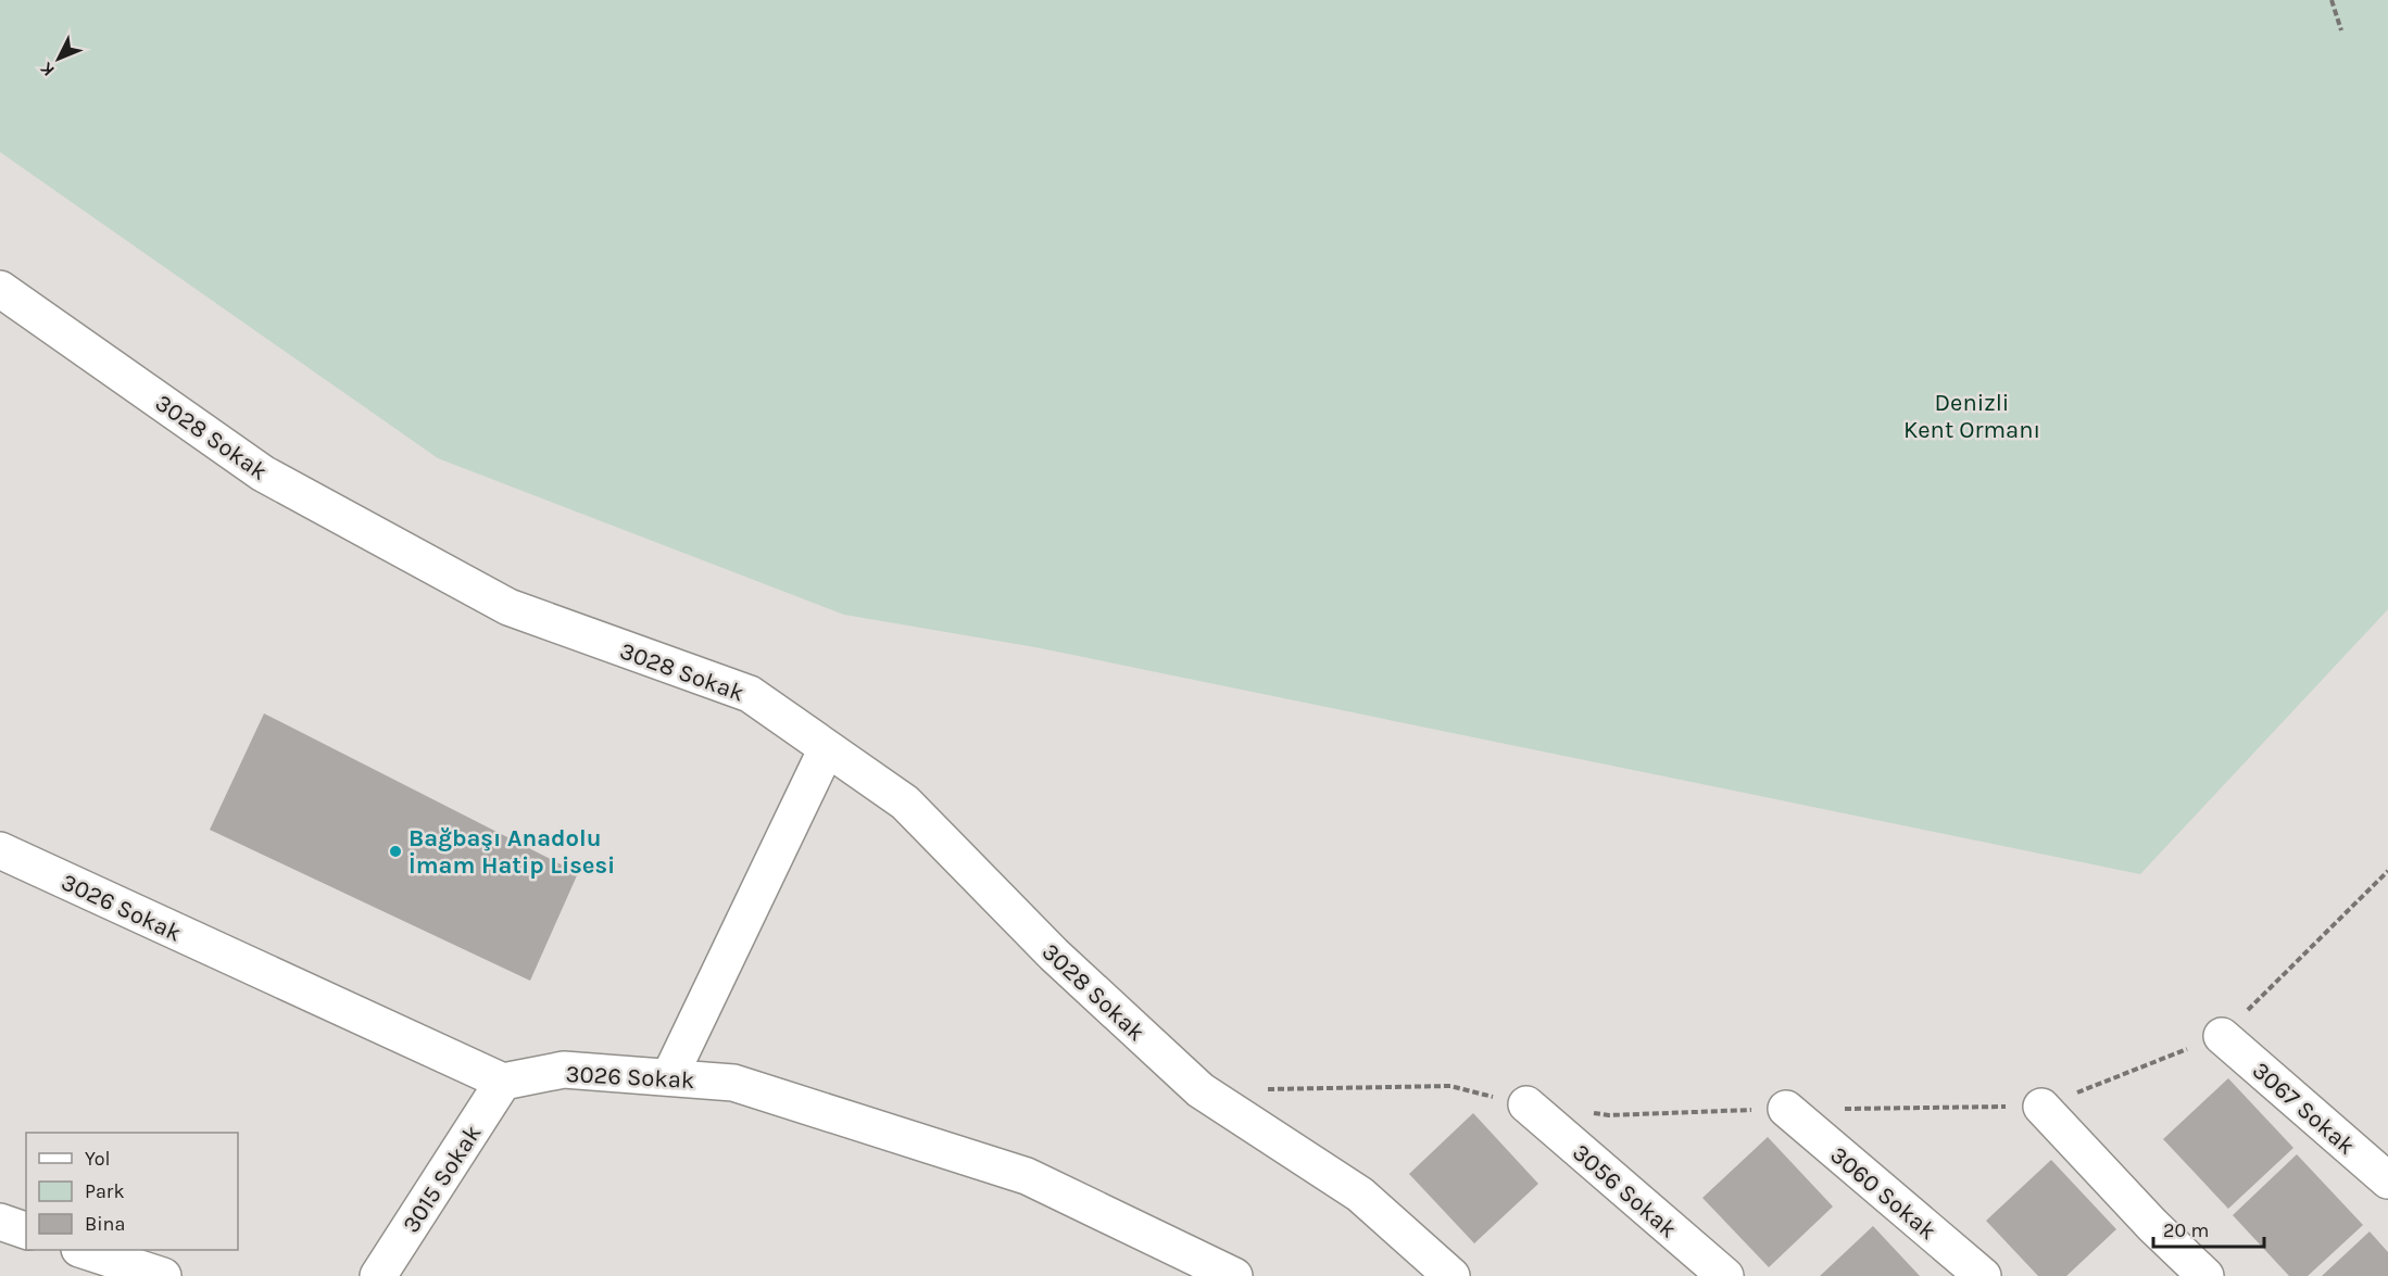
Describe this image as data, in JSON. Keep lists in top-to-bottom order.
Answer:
{
  "streets": {
    "street": [
      "3028 Sokak",
      "3026 Sokak",
      "3067 Sokak",
      "3015 Sokak",
      "3056 Sokak",
      "3060 Sokak"
    ]
  },
  "crossings": [
    ["3026 Sokak", "3015 Sokak"]
  ],
  "parks": ["Denizli Kent Ormanı"],
  "places": ["Bağbaşı Anadolu İmam Hatip Lisesi"],
  "legend": ["Yol", "Park", "Bina"],
  "scale_bar": "20 m",
  "north": "bottom left"
}
